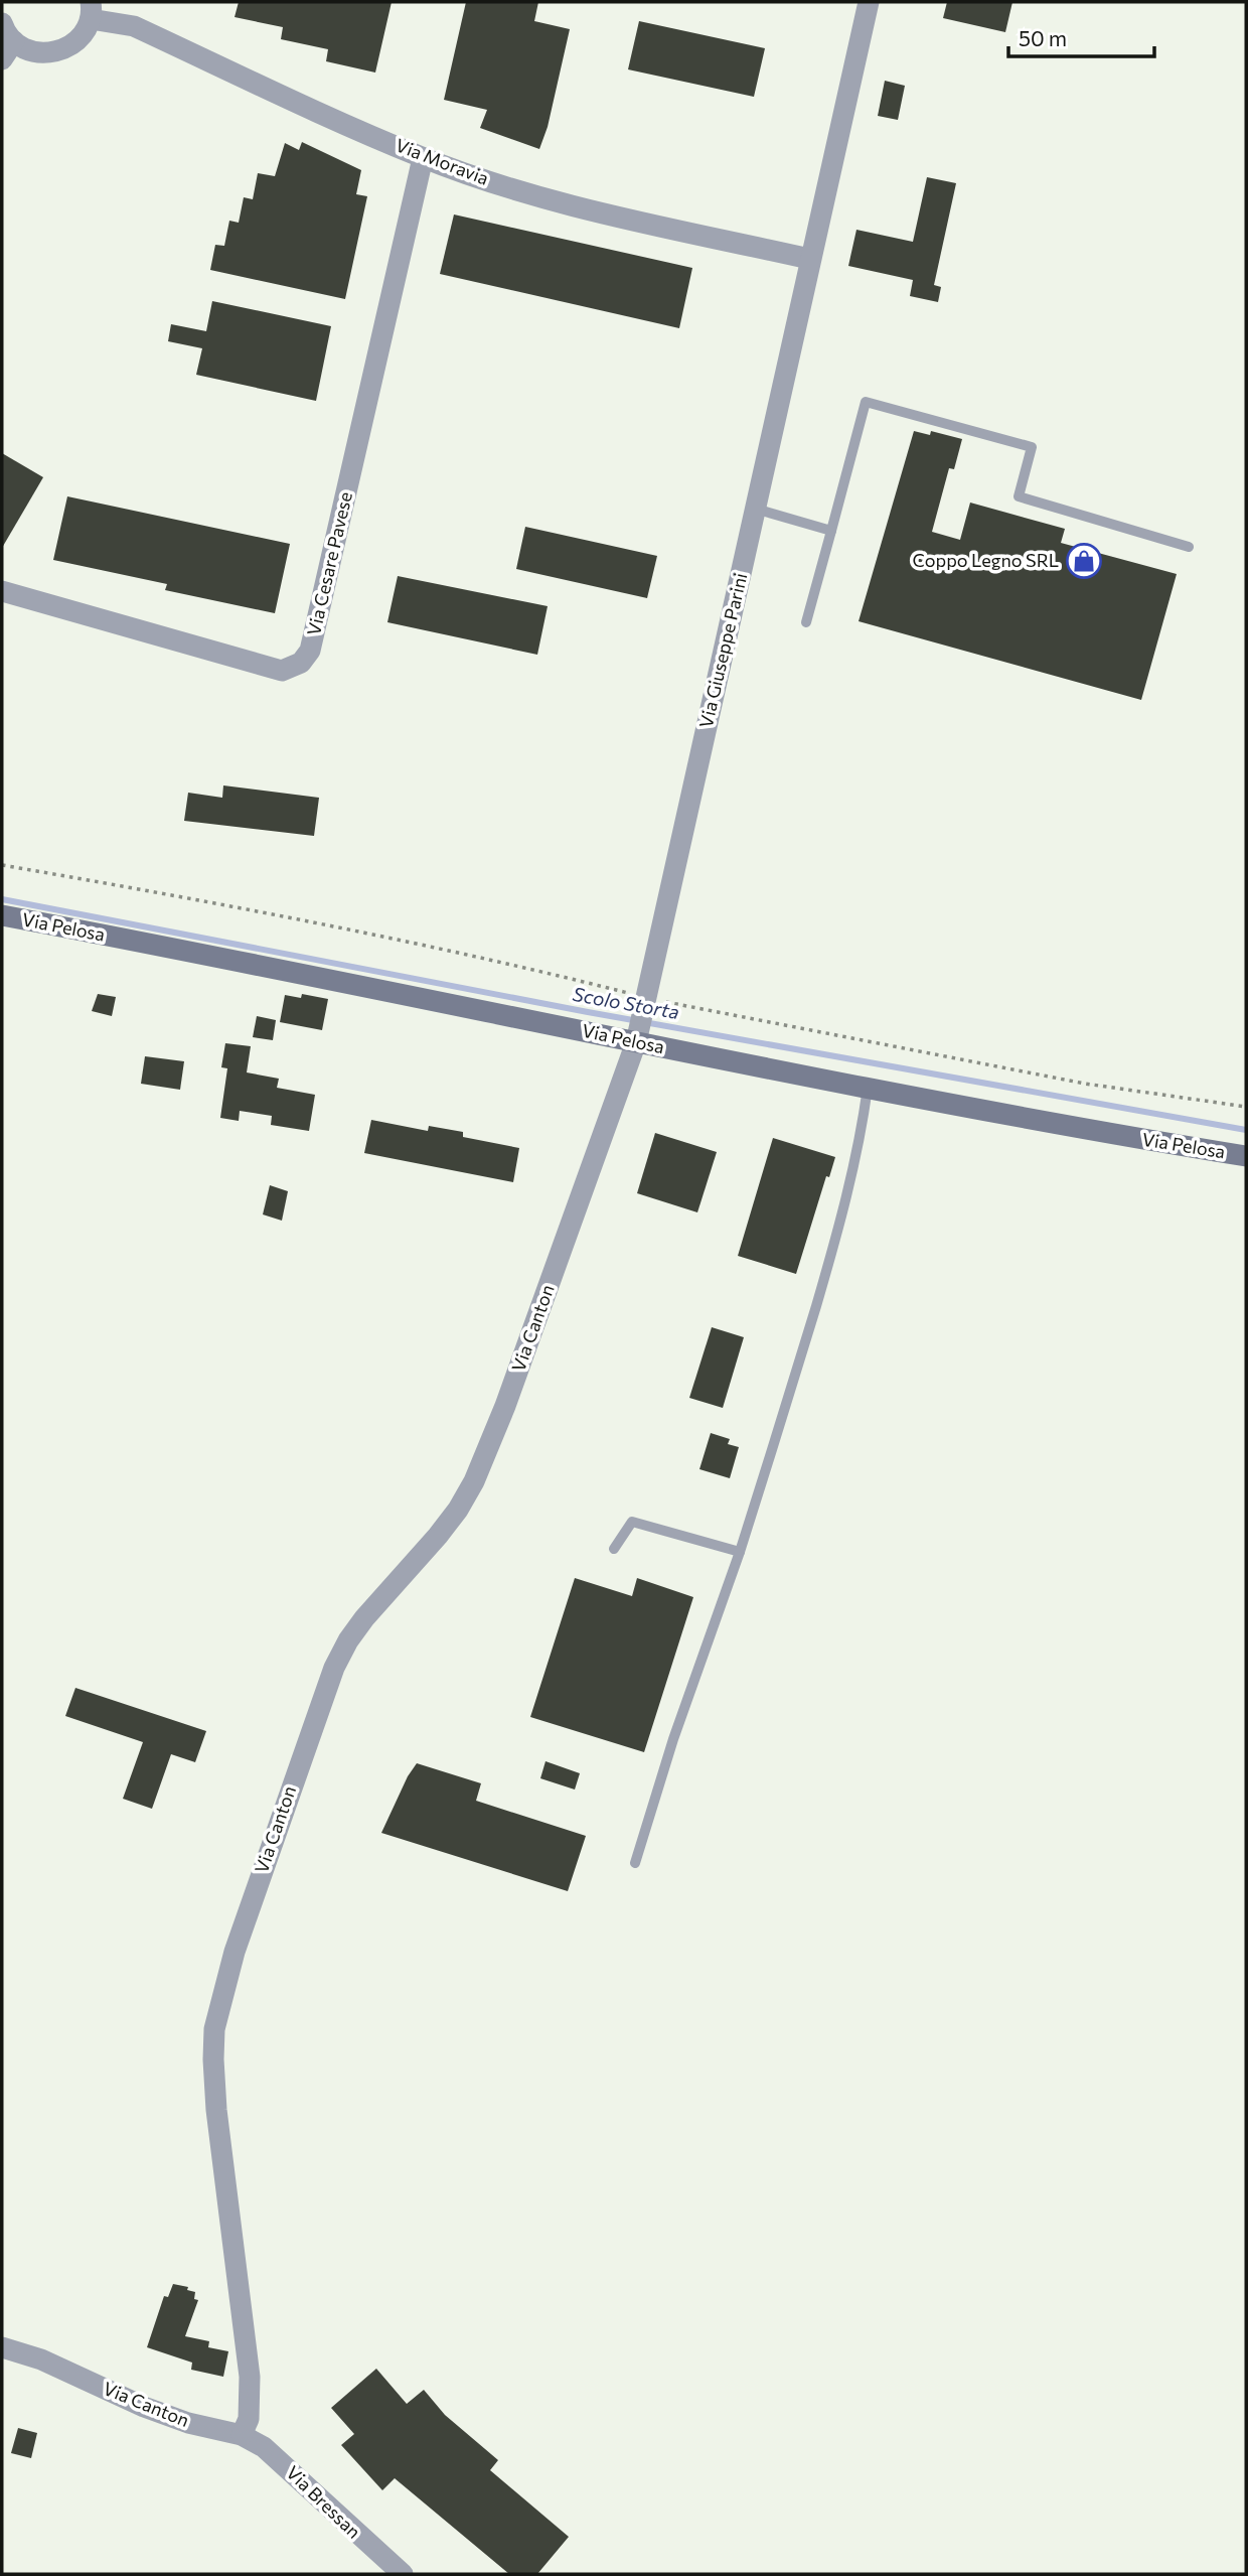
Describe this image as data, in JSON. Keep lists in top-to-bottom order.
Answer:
{
  "streets": {
    "main road": ["Via Pelosa"],
    "street": [
      "Via Moravia",
      "Via Cesare Pavese",
      "Via Giuseppe Parini",
      "Via Canton",
      "Via Bressan"
    ]
  },
  "crossings": [
    ["Via Moravia", "Via Cesare Pavese"],
    ["Via Moravia", "Via Giuseppe Parini"],
    ["Via Giuseppe Parini", "Via Pelosa"],
    ["Via Giuseppe Parini", "Via Canton"],
    ["Via Pelosa", "Via Canton"],
    ["Via Canton", "Via Bressan"]
  ],
  "water": ["Scolo Storta"],
  "places": {
    "shop": ["Coppo Legno SRL"]
  },
  "scale_bar": "50 m"
}
